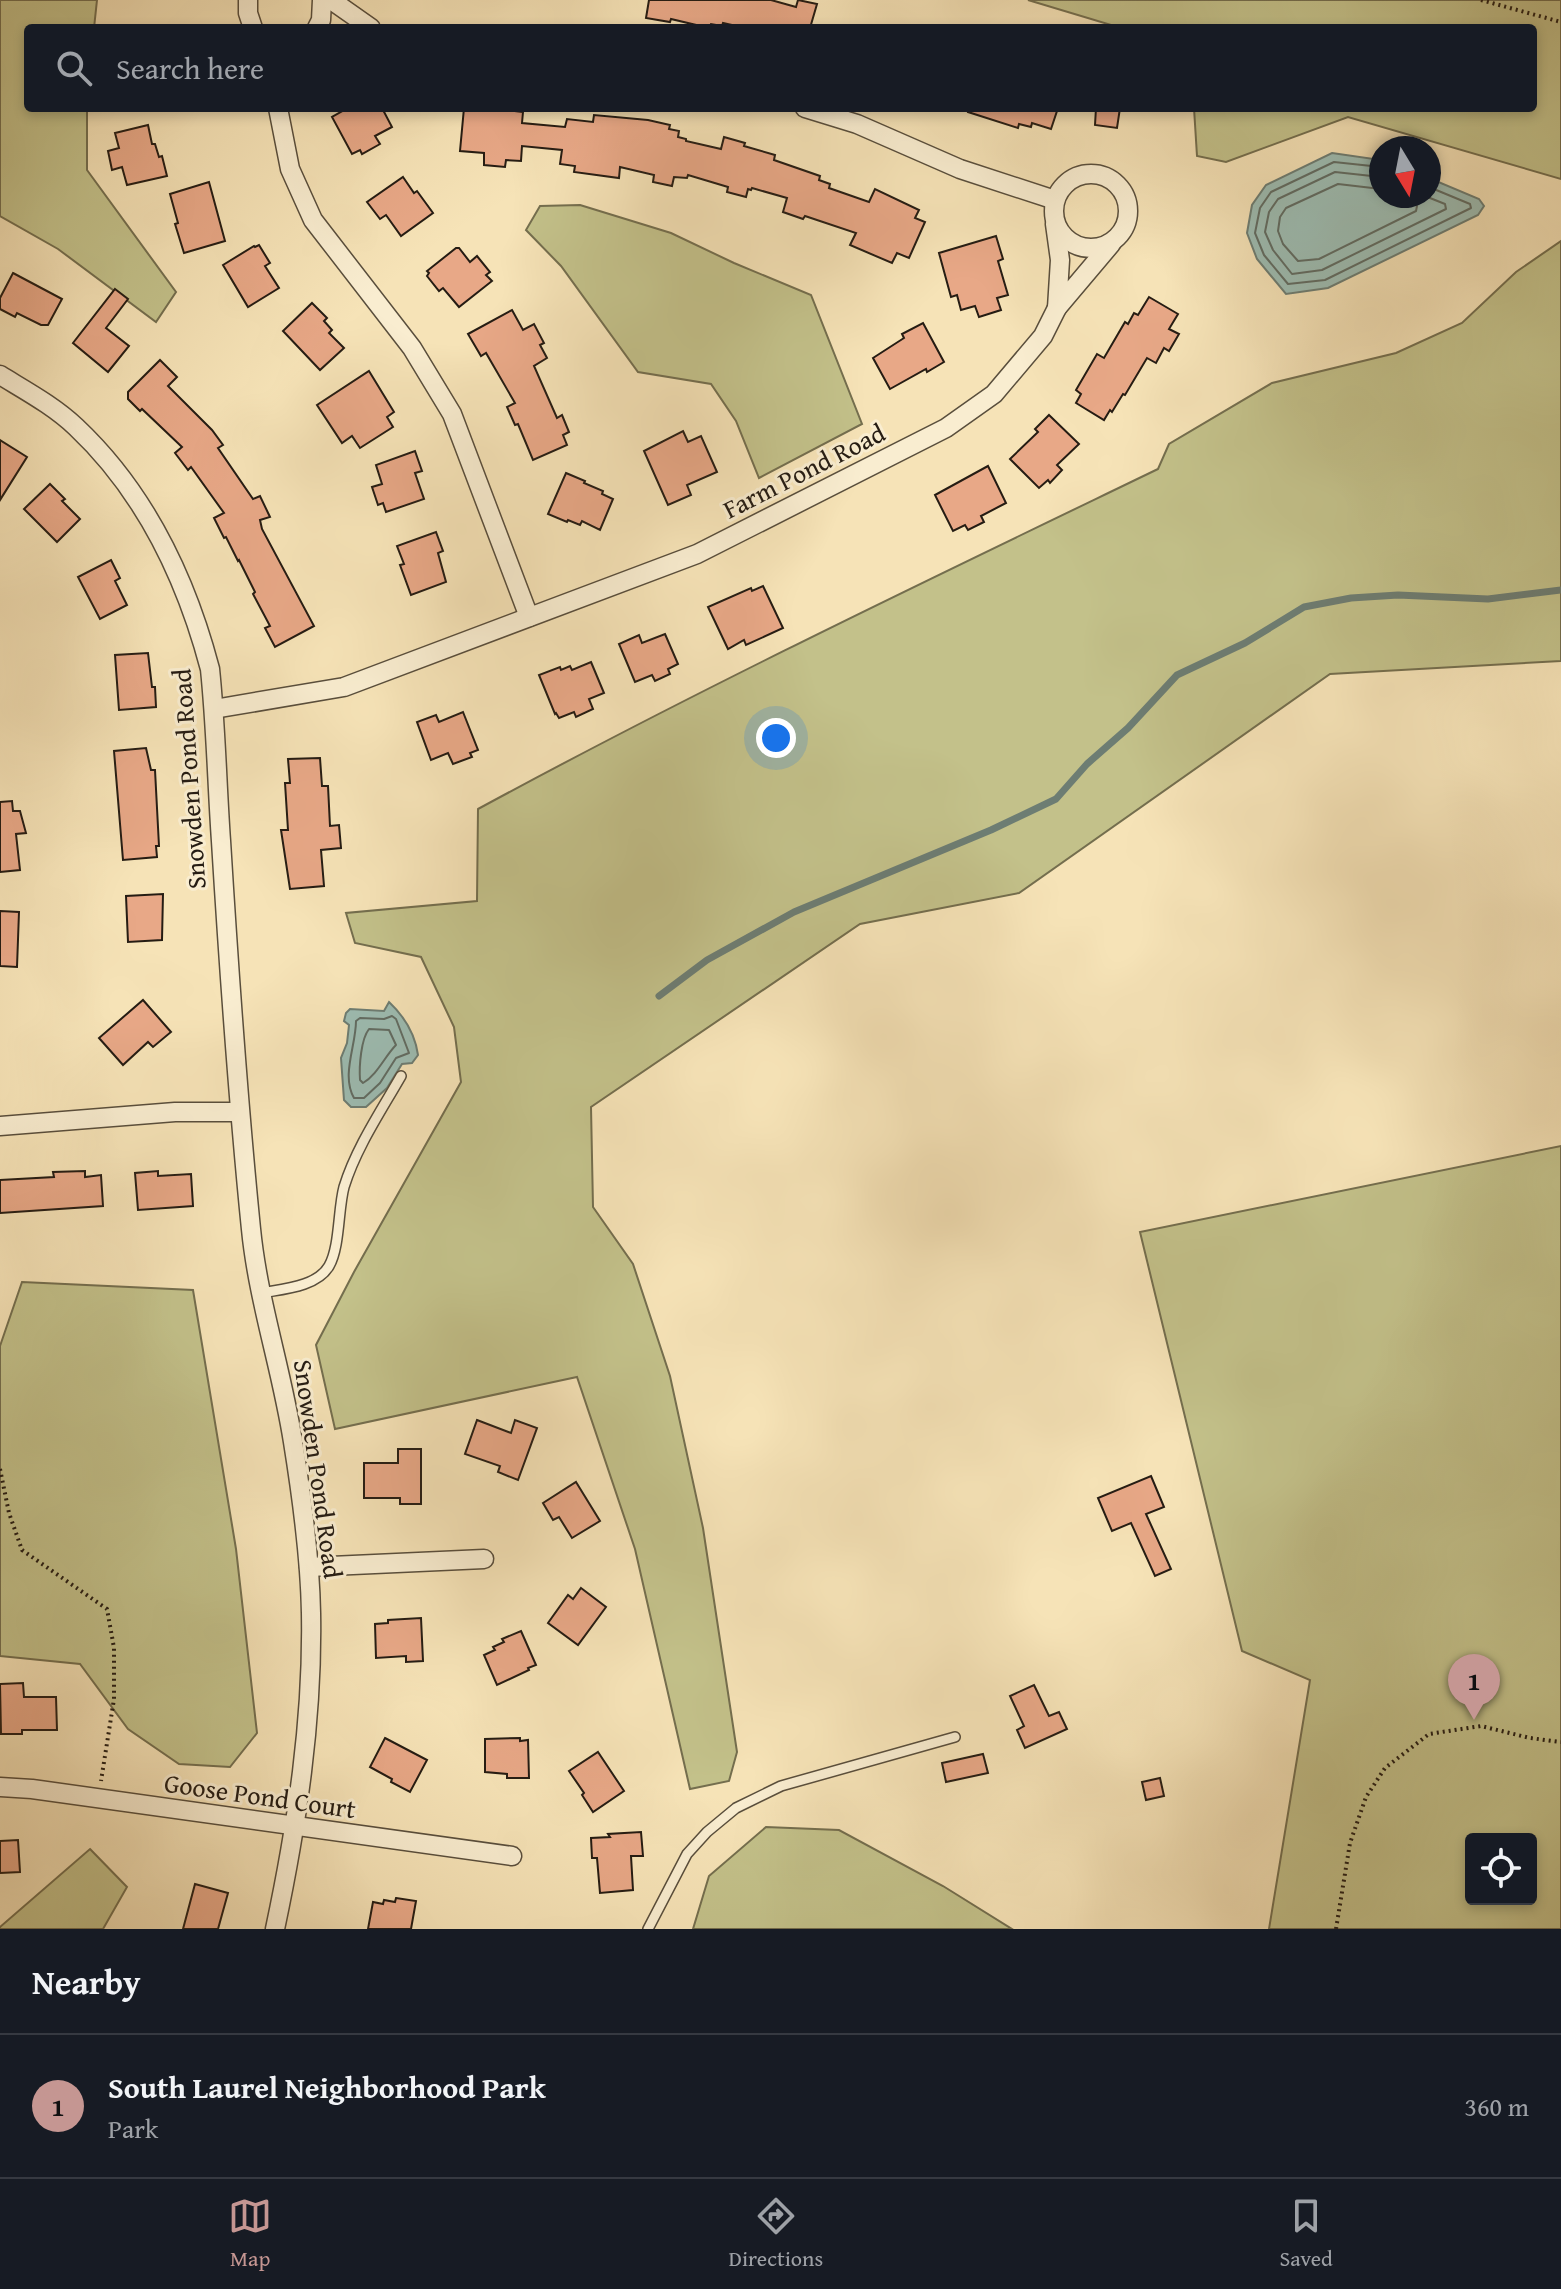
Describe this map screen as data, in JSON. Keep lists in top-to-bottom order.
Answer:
{
  "streets": {
    "street": ["Farm Pond Road", "Snowden Pond Road", "Goose Pond Court"]
  },
  "crossings": [
    ["Farm Pond Road", "Snowden Pond Road"],
    ["Snowden Pond Road", "Goose Pond Court"]
  ],
  "north": "bottom",
  "page": {
    "search": "Search here",
    "pins": "1",
    "heading": "Nearby",
    "list": [
      {
        "mark": "1",
        "name": "South Laurel Neighborhood Park",
        "note": "Park",
        "value": "360 m"
      }
    ],
    "nav": ["Map", "Directions", "Saved"]
  }
}
